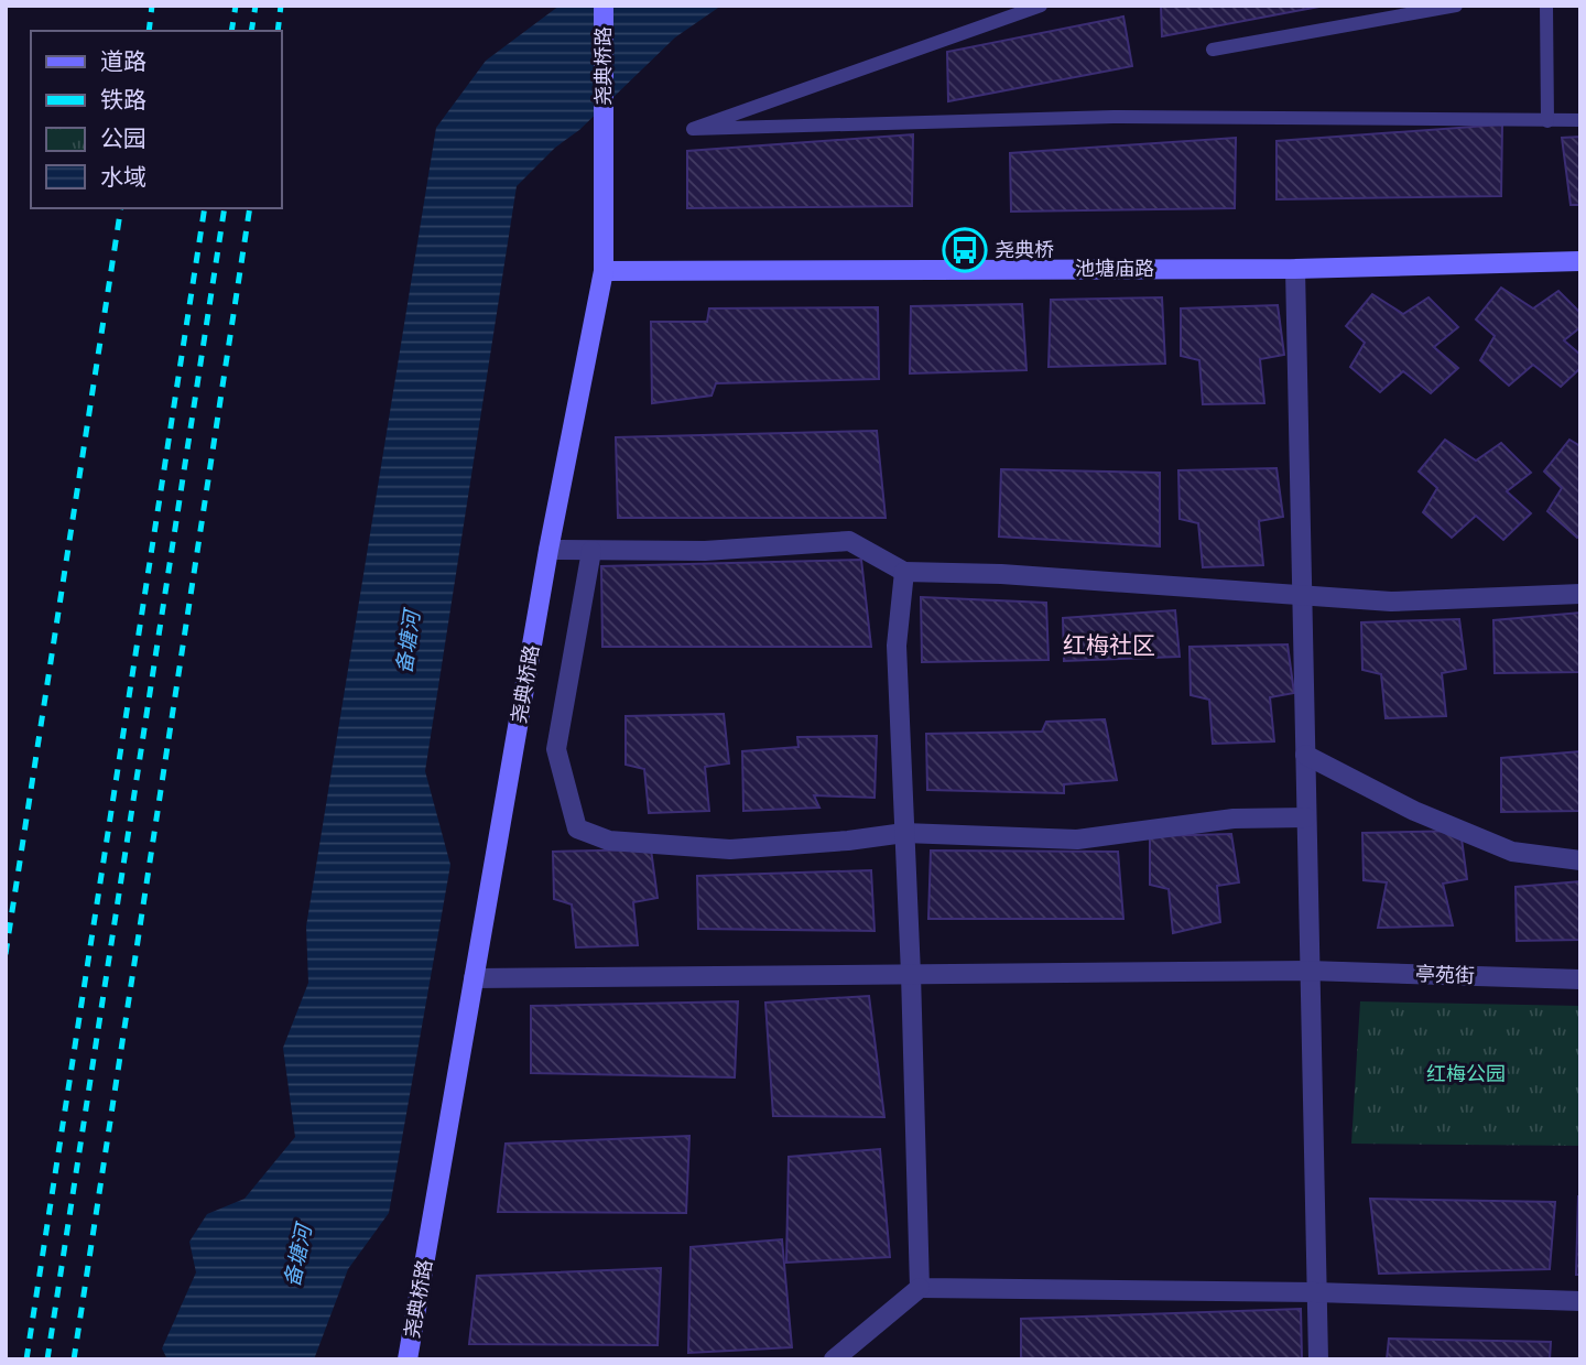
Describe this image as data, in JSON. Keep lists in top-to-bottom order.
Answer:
{
  "streets": {
    "street": ["尧典桥路", "池塘庙路", "亭苑街"]
  },
  "crossings": [
    ["尧典桥路", "池塘庙路"],
    ["尧典桥路", "亭苑街"]
  ],
  "districts": ["红梅社区"],
  "water": ["备塘河"],
  "parks": ["红梅公园"],
  "places": {
    "bus stop": ["尧典桥"]
  },
  "legend": [
    "道路",
    "铁路",
    "公园",
    "水域"
  ]
}
